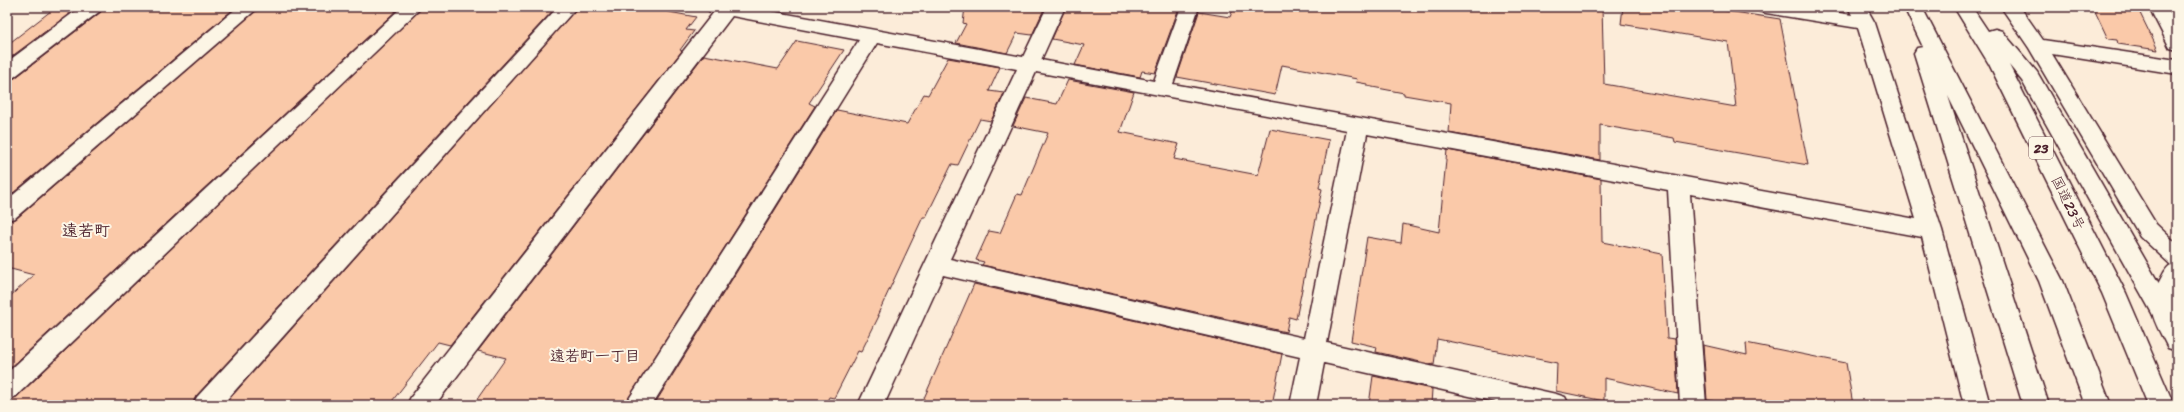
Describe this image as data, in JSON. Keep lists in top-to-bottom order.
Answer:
{
  "streets": {
    "main road": ["23", "国道23号"]
  },
  "districts": ["遠若町", "遠若町一丁目"]
}
